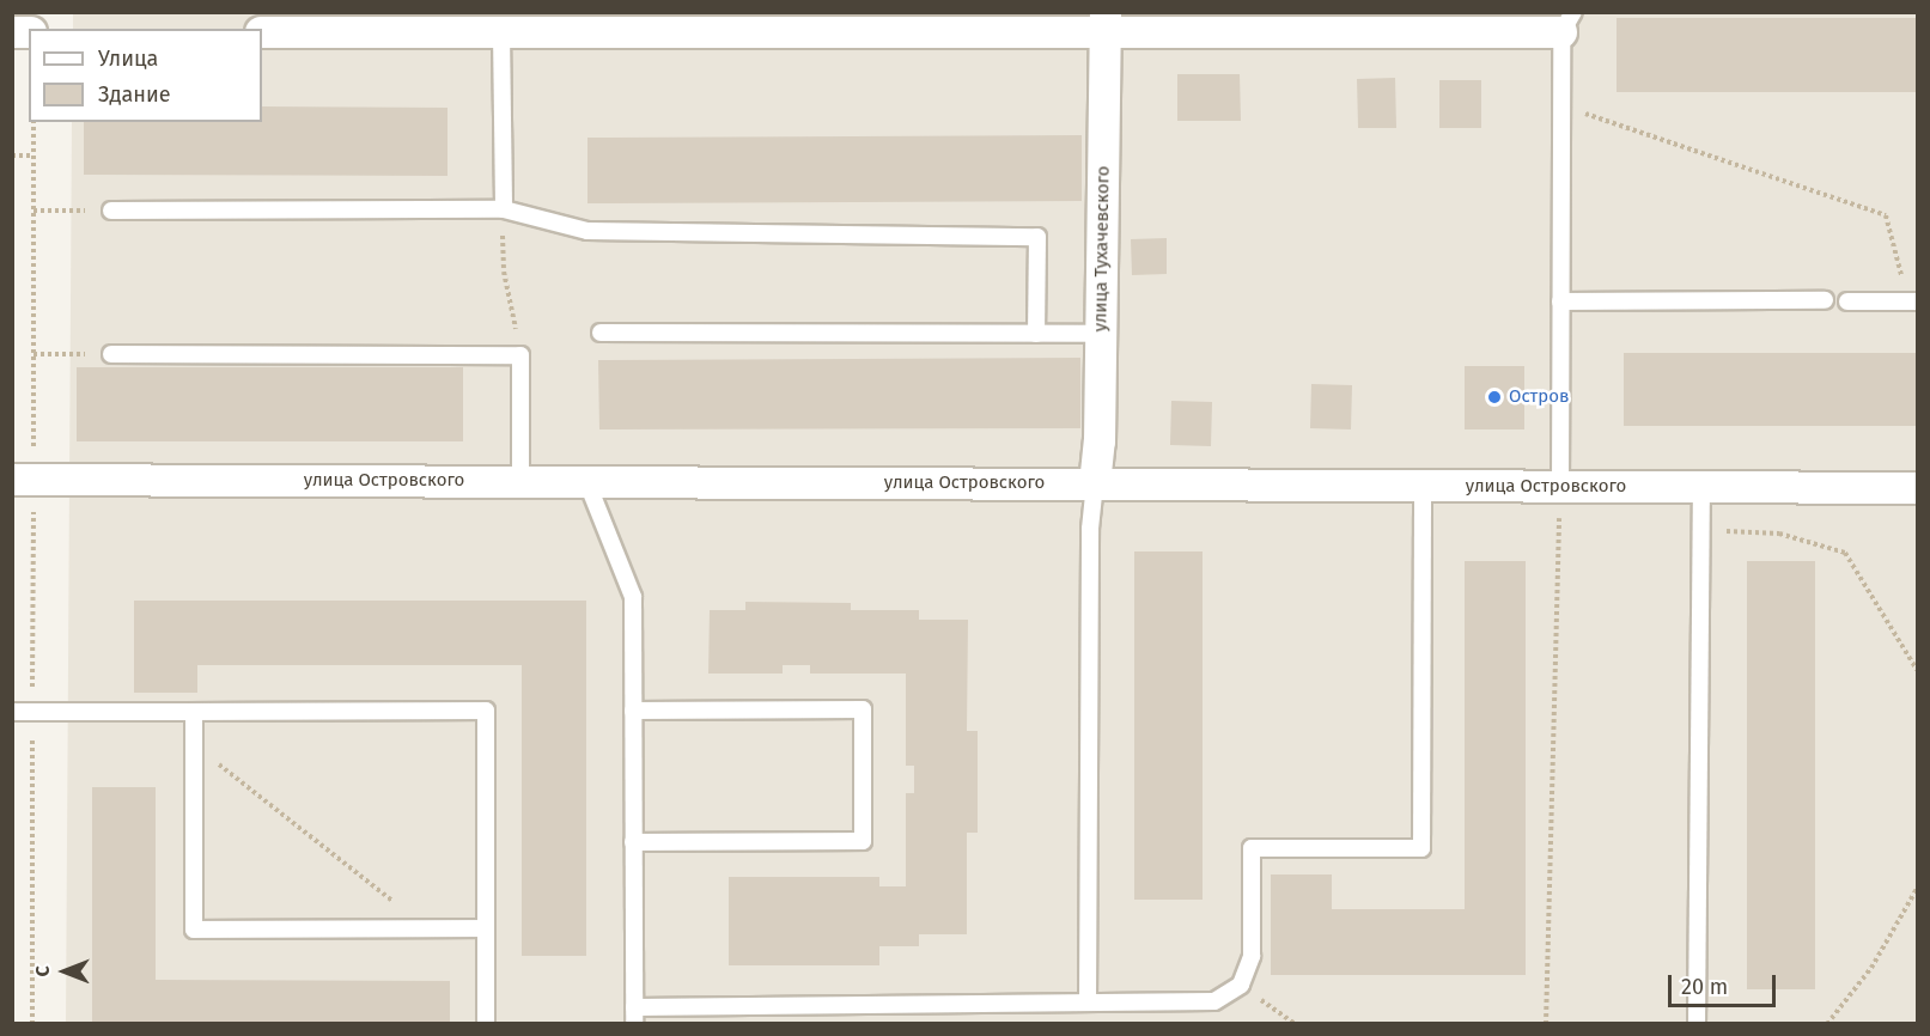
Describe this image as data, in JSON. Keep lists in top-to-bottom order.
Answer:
{
  "streets": {
    "street": ["улица Тухачевского", "улица Островского"]
  },
  "crossings": [
    ["улица Тухачевского", "улица Островского"]
  ],
  "places": ["Остров"],
  "legend": ["Улица", "Здание"],
  "scale_bar": "20 m",
  "north": "left"
}
